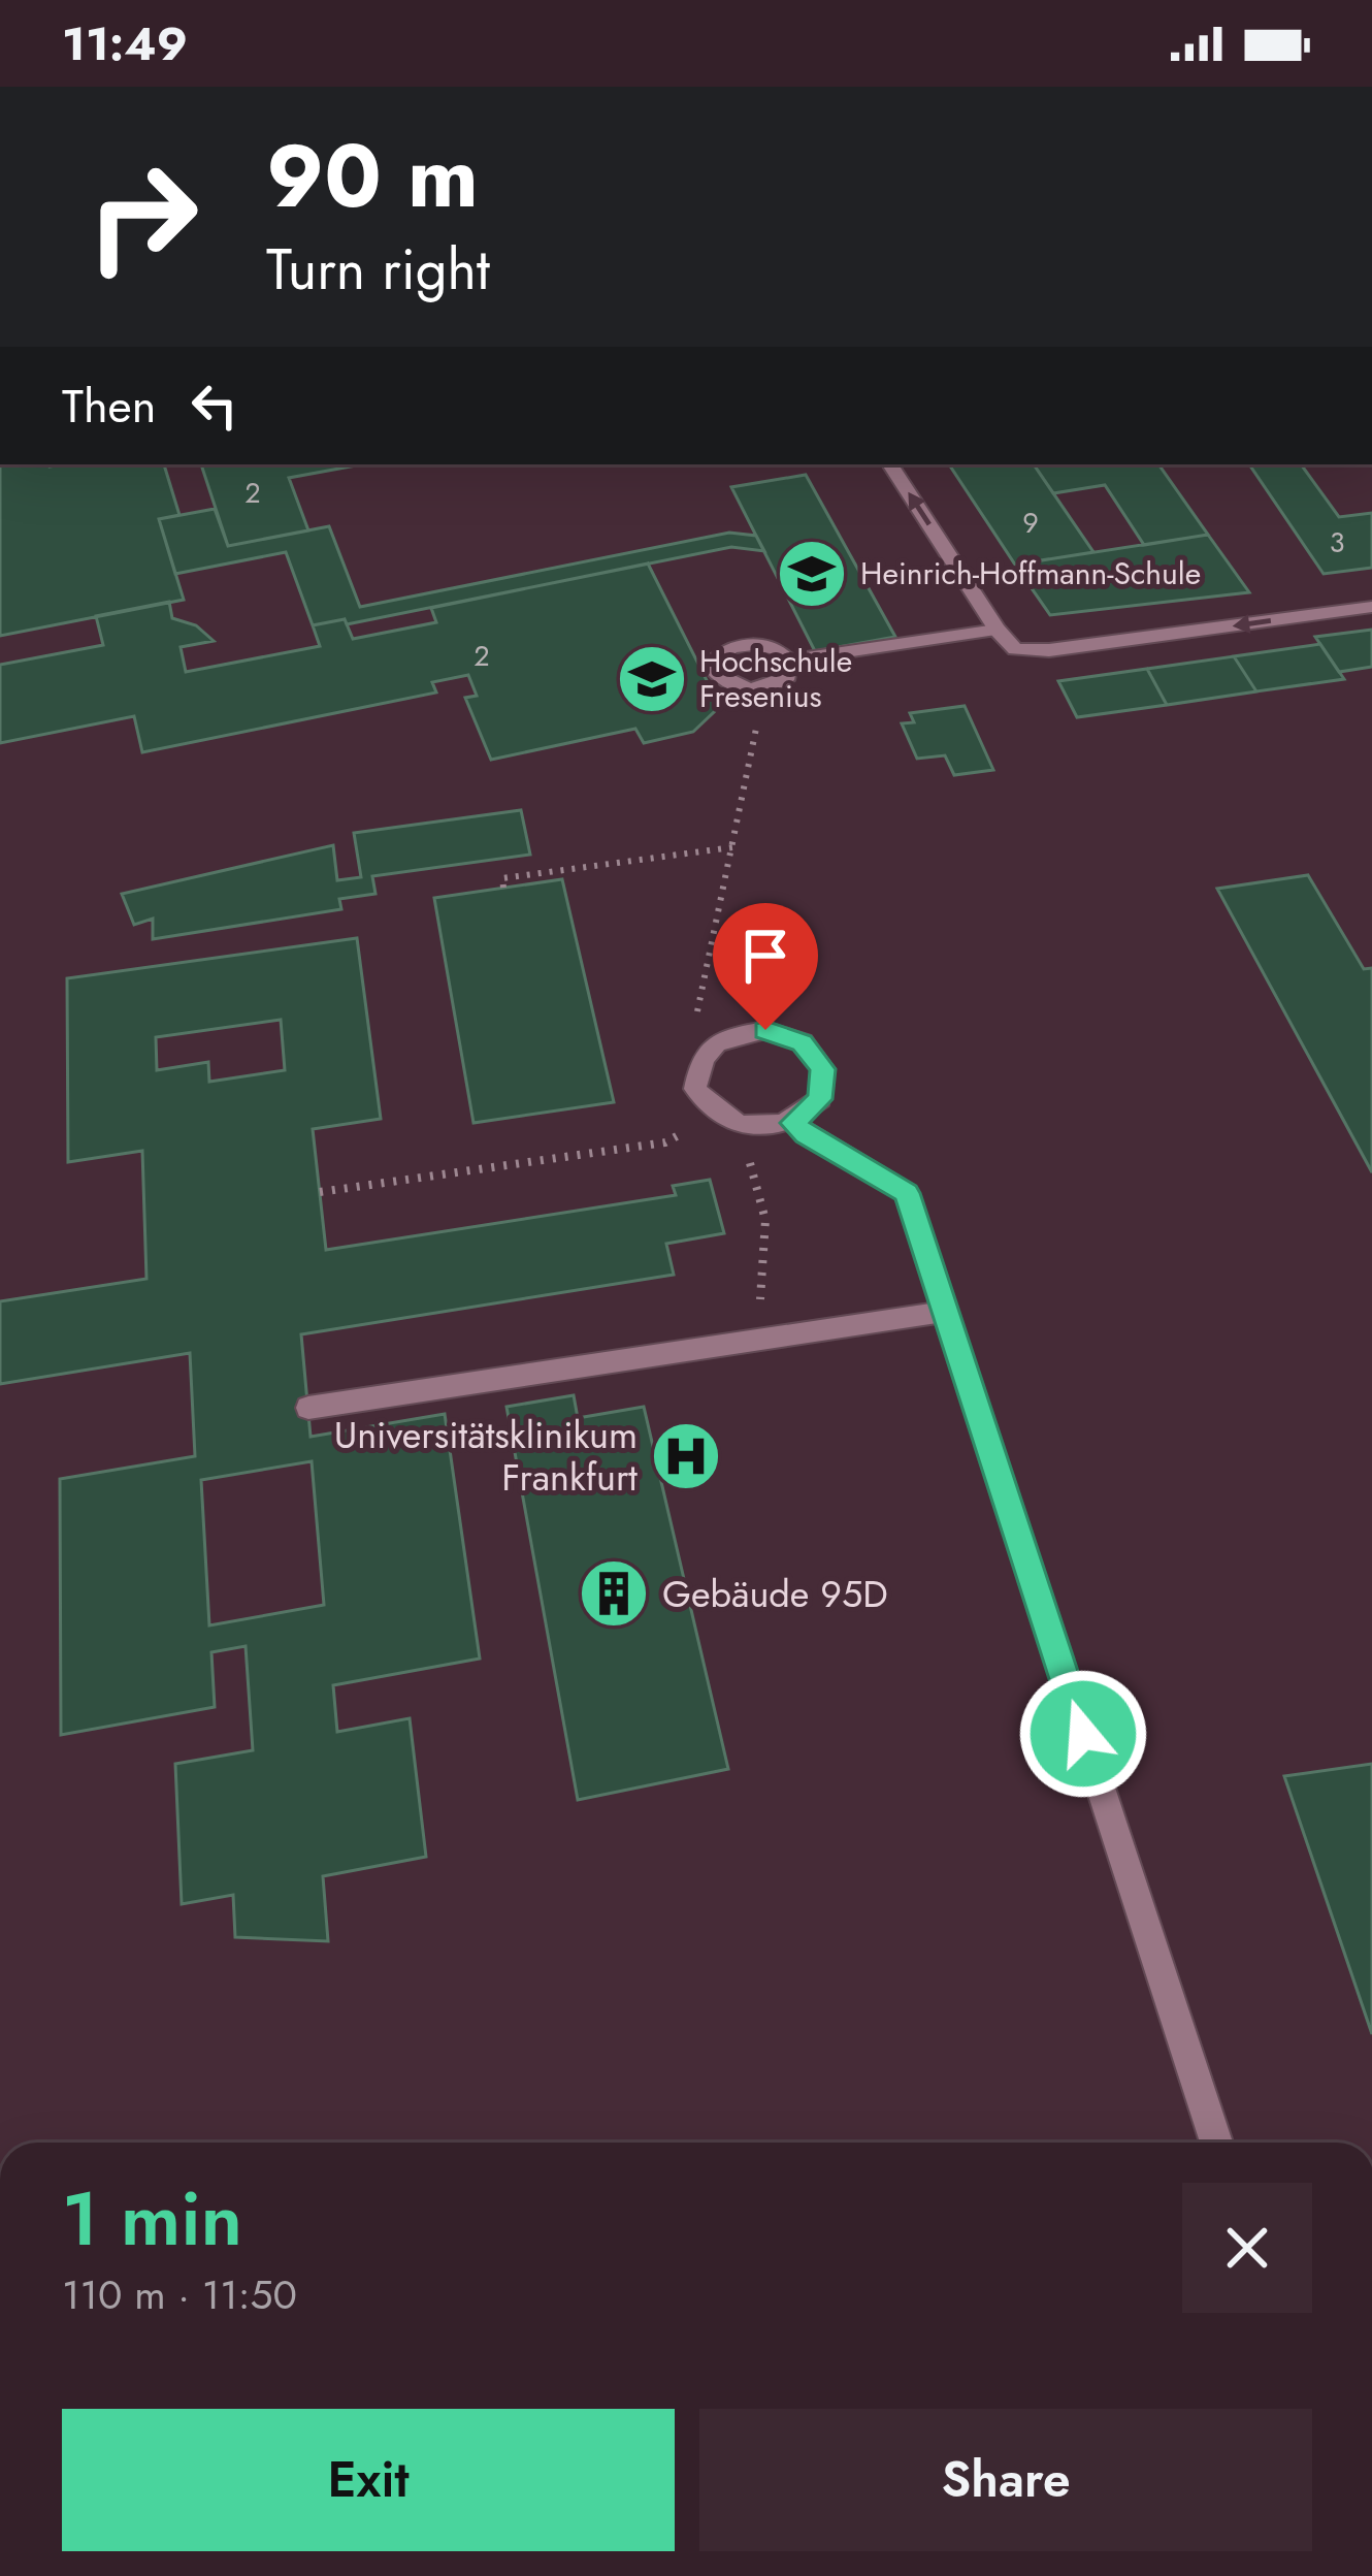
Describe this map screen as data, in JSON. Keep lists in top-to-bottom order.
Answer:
{
  "places": {
    "school or university": ["Heinrich-Hoffmann-Schule", "Hochschule Fresenius"],
    "hospital": ["Universitätsklinikum Frankfurt"],
    "building": ["Gebäude 95D"]
  },
  "house_numbers": [
    "2",
    "9",
    "3",
    "2"
  ],
  "page": {
    "status": "11:49",
    "turn": ["90 m", "Turn right"],
    "then": "Then",
    "heading": ["1 min", "110 m · 11:50"],
    "buttons": ["Exit", "Share"]
  }
}
